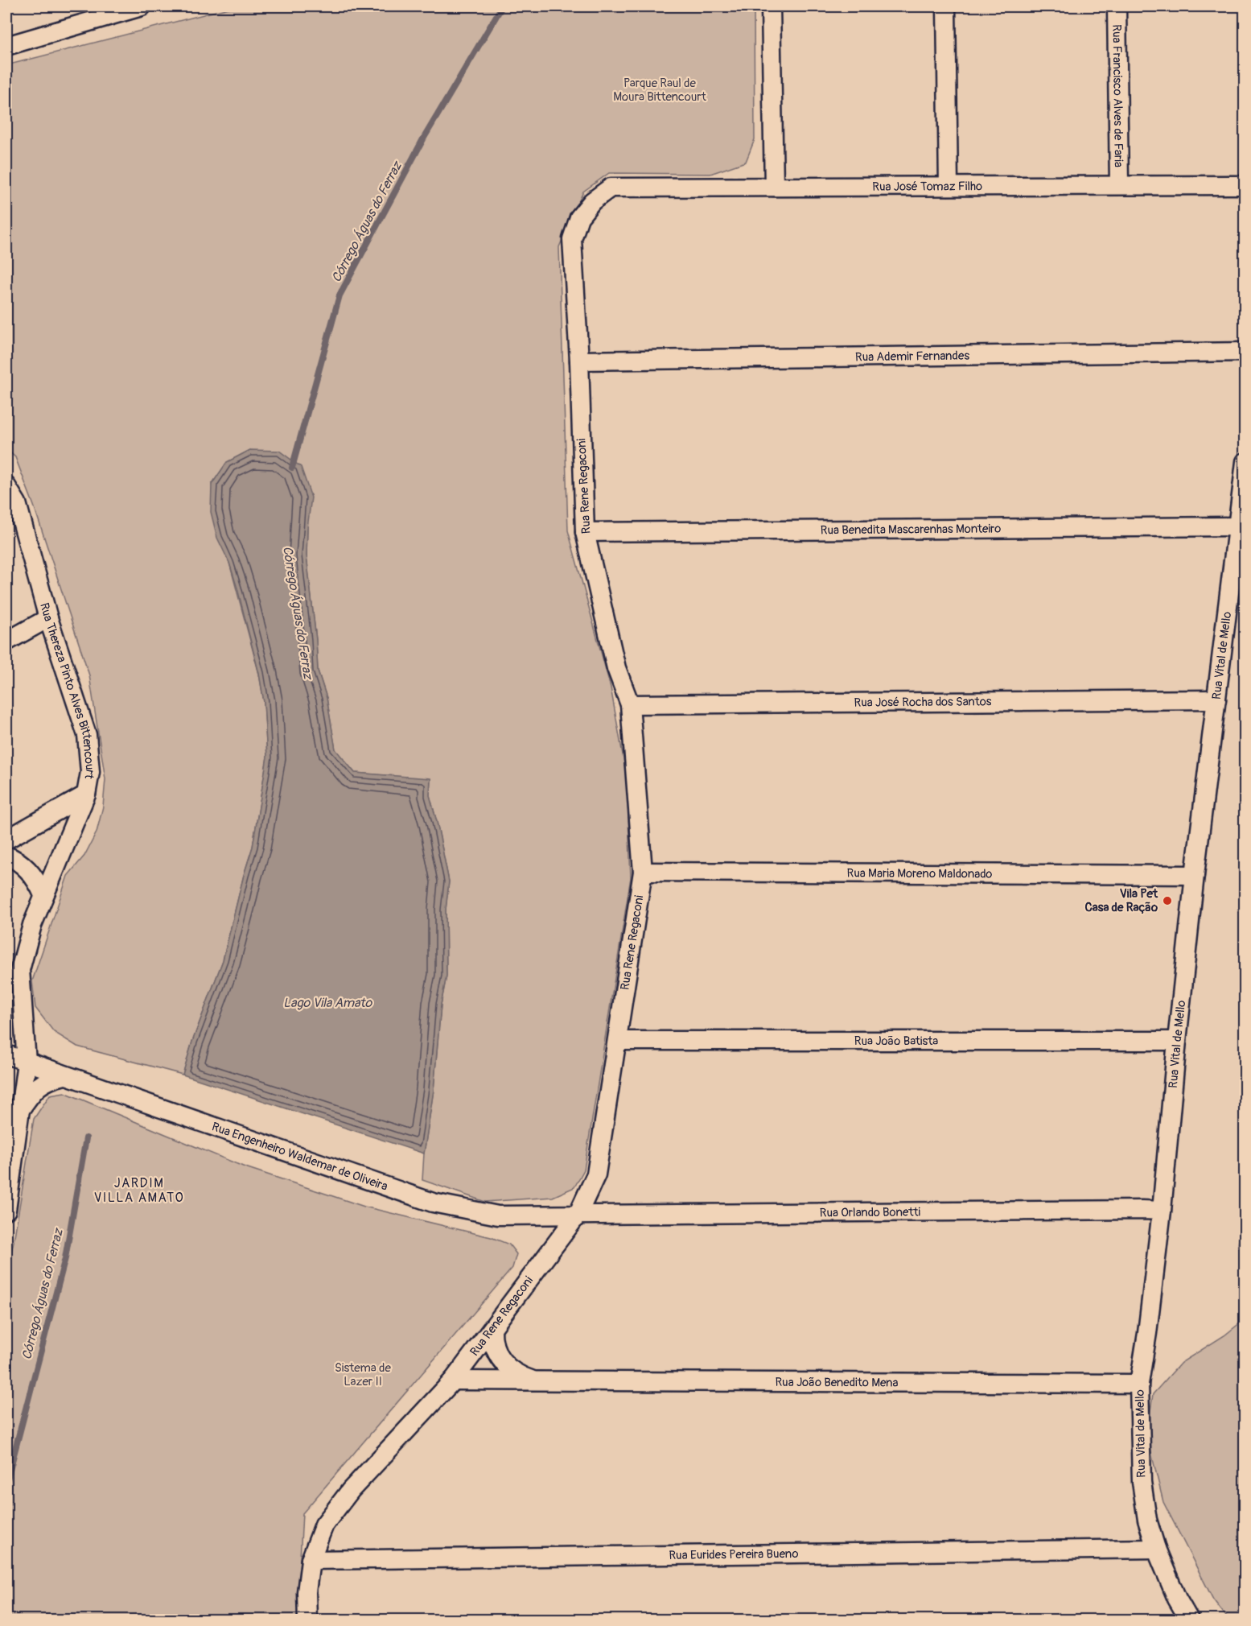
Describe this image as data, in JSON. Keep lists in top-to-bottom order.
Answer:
{
  "streets": {
    "street": [
      "Rua Francisco Alves de Faria",
      "Rua José Tomaz Filho",
      "Rua Ademir Fernandes",
      "Rua Rene Regaconi",
      "Rua Benedita Mascarenhas Monteiro",
      "Rua Vital de Mello",
      "Rua Thereza Pinto Alves Bittencourt",
      "Rua José Rocha dos Santos",
      "Rua Maria Moreno Maldonado",
      "Rua João Batista",
      "Rua Engenheiro Waldemar de Oliveira",
      "Rua Orlando Bonetti",
      "Rua João Benedito Mena",
      "Rua Eurides Pereira Bueno"
    ]
  },
  "crossings": [
    ["Rua Francisco Alves de Faria", "Rua José Tomaz Filho"],
    ["Rua José Tomaz Filho", "Rua Rene Regaconi"],
    ["Rua Ademir Fernandes", "Rua Rene Regaconi"],
    ["Rua Rene Regaconi", "Rua Benedita Mascarenhas Monteiro"],
    ["Rua Rene Regaconi", "Rua José Rocha dos Santos"],
    ["Rua Rene Regaconi", "Rua Maria Moreno Maldonado"],
    ["Rua Rene Regaconi", "Rua João Batista"],
    ["Rua Rene Regaconi", "Rua Engenheiro Waldemar de Oliveira"],
    ["Rua Rene Regaconi", "Rua Orlando Bonetti"],
    ["Rua Rene Regaconi", "Rua João Benedito Mena"],
    ["Rua Rene Regaconi", "Rua Eurides Pereira Bueno"],
    ["Rua Benedita Mascarenhas Monteiro", "Rua Vital de Mello"],
    ["Rua Vital de Mello", "Rua José Rocha dos Santos"],
    ["Rua Vital de Mello", "Rua Maria Moreno Maldonado"],
    ["Rua Vital de Mello", "Rua João Batista"],
    ["Rua Vital de Mello", "Rua Orlando Bonetti"],
    ["Rua Vital de Mello", "Rua João Benedito Mena"],
    ["Rua Vital de Mello", "Rua Eurides Pereira Bueno"],
    ["Rua Thereza Pinto Alves Bittencourt", "Rua Engenheiro Waldemar de Oliveira"],
    ["Rua Engenheiro Waldemar de Oliveira", "Rua Orlando Bonetti"]
  ],
  "districts": ["JARDIM VILLA AMATO"],
  "water": ["Córrego Águas do Ferraz", "Lago Vila Amato"],
  "parks": ["Parque Raul de Moura Bittencourt", "Sistema de Lazer II"],
  "places": ["Vila Pet Casa de Ração"]
}
